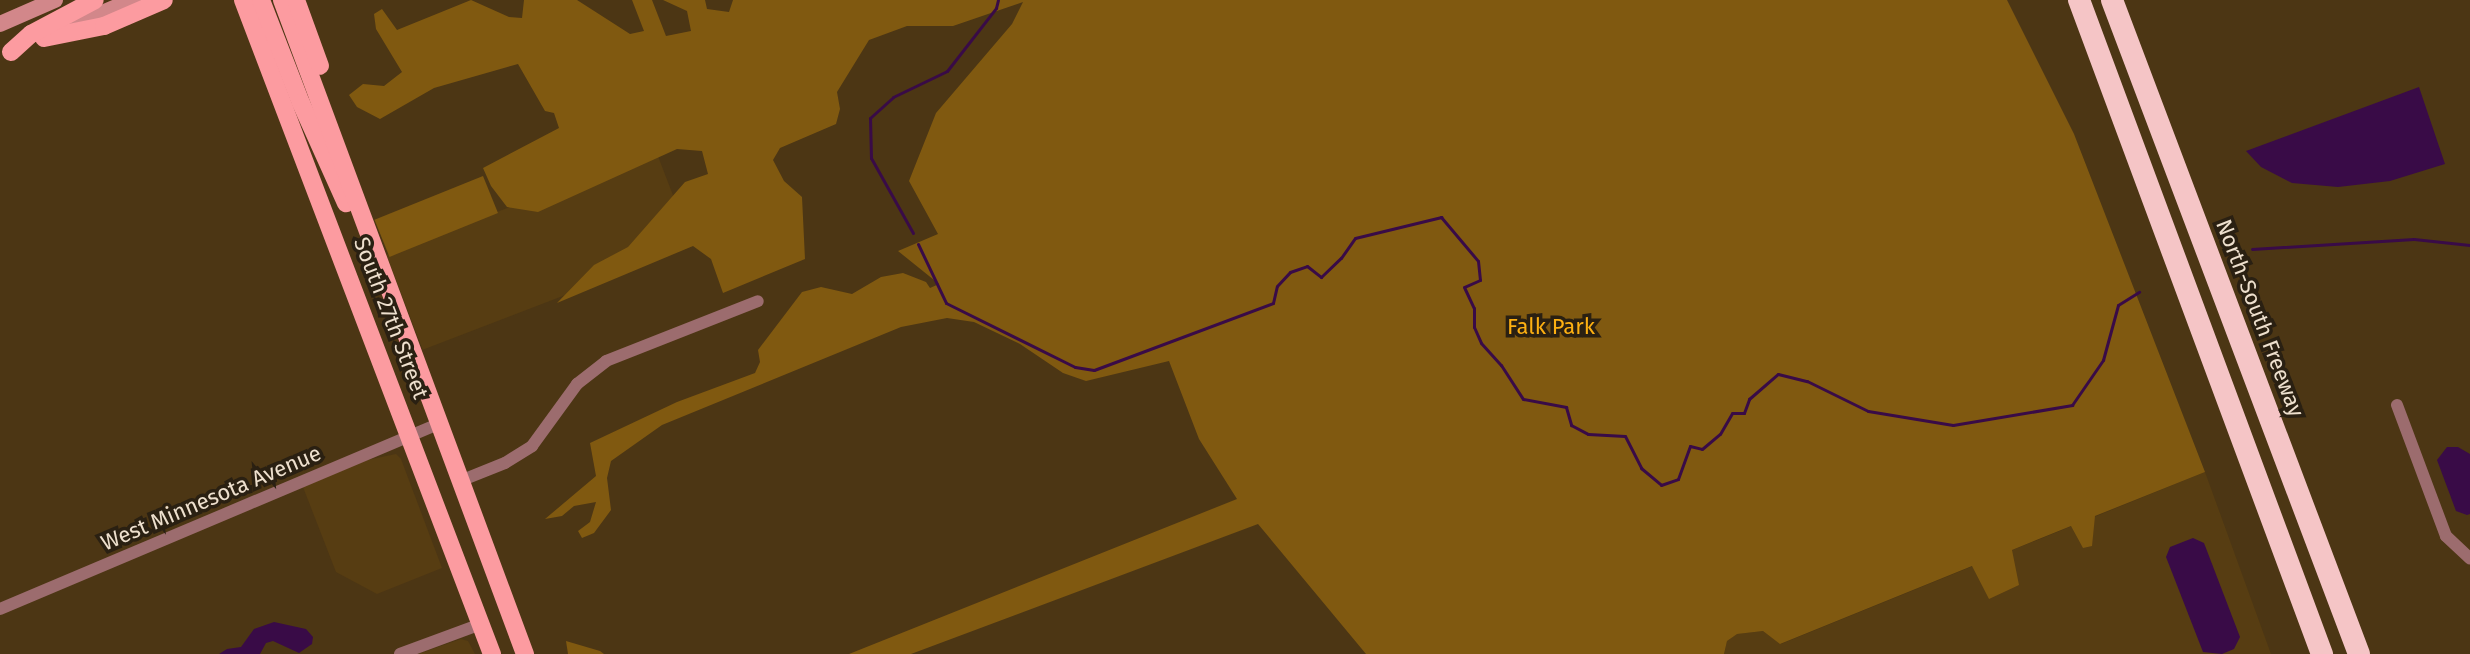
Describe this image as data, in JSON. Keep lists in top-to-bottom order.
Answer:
{
  "streets": {
    "highway": ["North-South Freeway"],
    "main road": ["South 27th Street"],
    "street": ["West Minnesota Avenue"]
  },
  "crossings": [
    ["South 27th Street", "West Minnesota Avenue"]
  ],
  "parks": ["Falk Park"]
}
